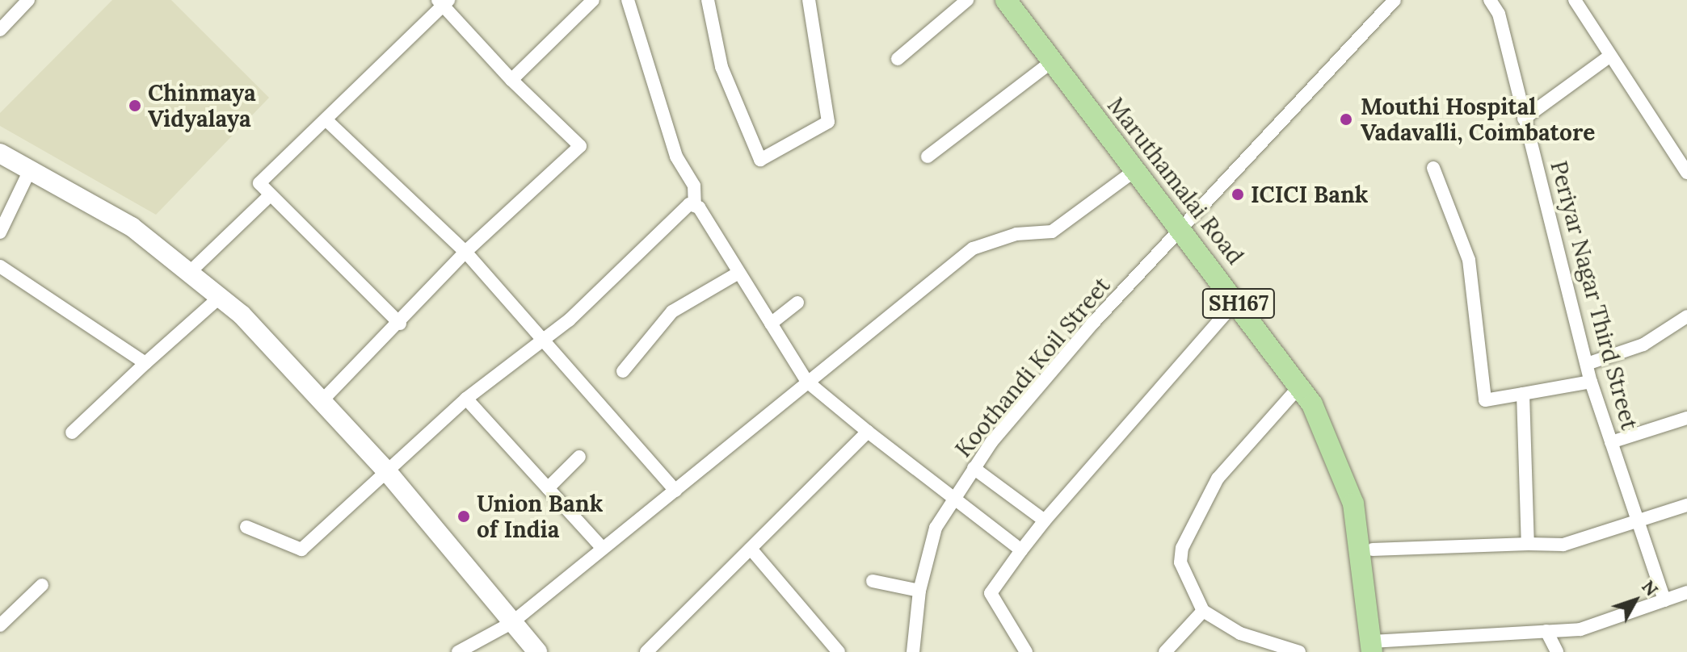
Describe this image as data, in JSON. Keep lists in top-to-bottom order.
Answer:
{
  "streets": {
    "main road": ["Maruthamalai Road", "SH167"],
    "street": ["Periyar Nagar Third Street", "Koothandi Koil Street"]
  },
  "crossings": [
    ["Maruthamalai Road", "Koothandi Koil Street"]
  ],
  "places": [
    "Chinmaya Vidyalaya",
    "Mouthi Hospital Vadavalli, Coimbatore",
    "ICICI Bank",
    "Union Bank of India"
  ],
  "north": "top right"
}
